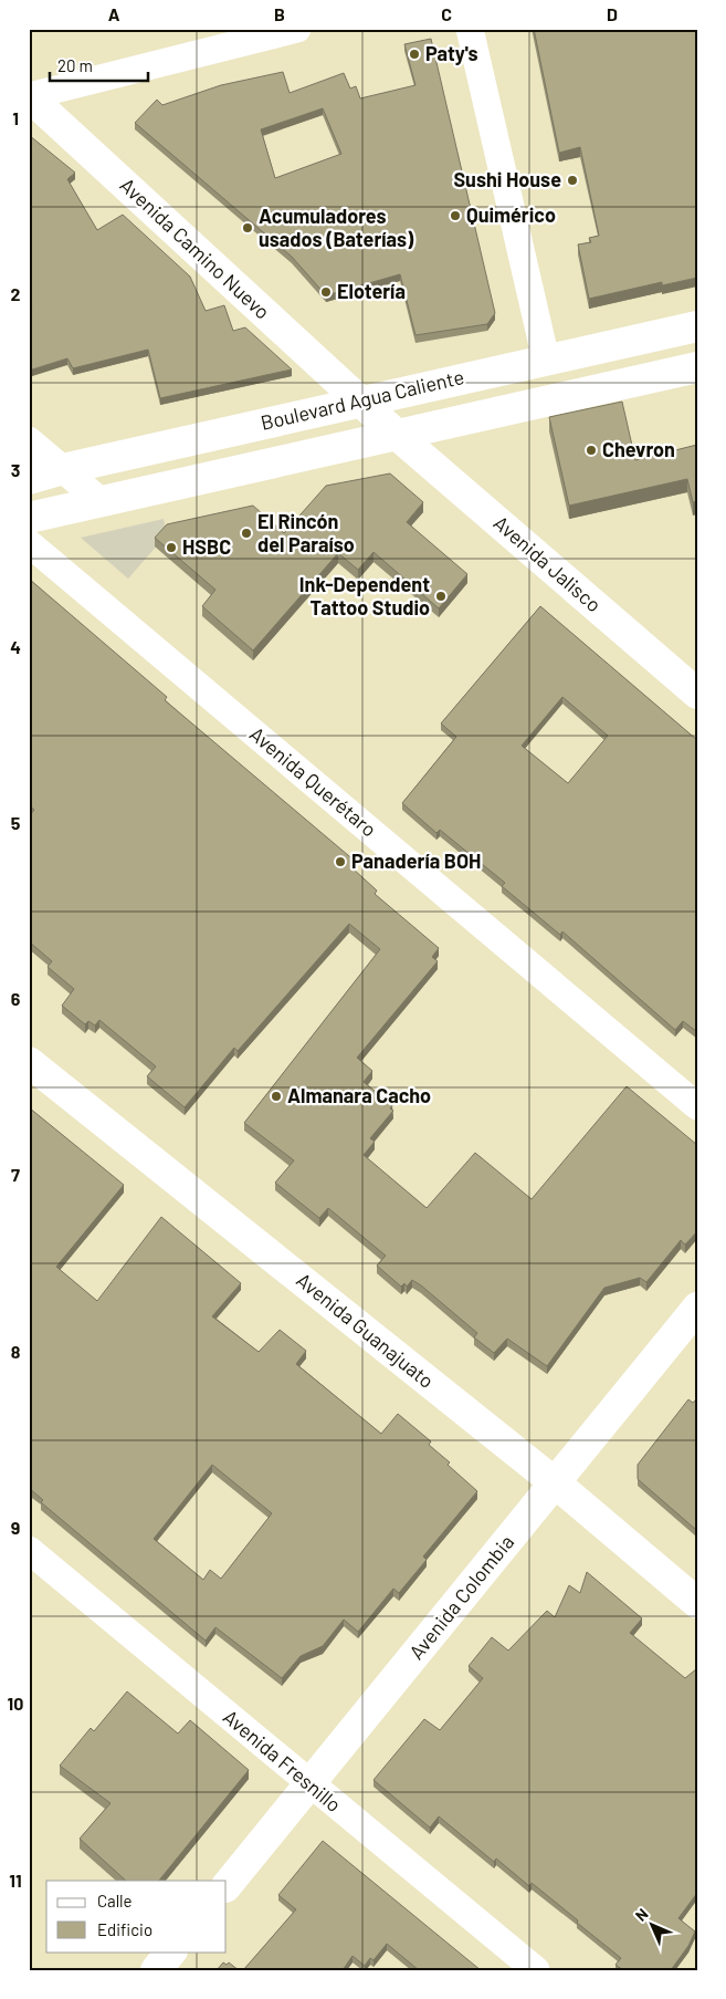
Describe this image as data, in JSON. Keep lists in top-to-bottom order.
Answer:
{
  "streets": {
    "main road": [
      "Avenida Camino Nuevo",
      "Boulevard Agua Caliente",
      "Avenida Jalisco",
      "Avenida Guanajuato",
      "Avenida Colombia"
    ],
    "street": ["Avenida Querétaro", "Avenida Fresnillo"]
  },
  "crossings": [
    ["Avenida Camino Nuevo", "Boulevard Agua Caliente"],
    ["Avenida Camino Nuevo", "Avenida Jalisco"],
    ["Boulevard Agua Caliente", "Avenida Jalisco"],
    ["Avenida Guanajuato", "Avenida Colombia"],
    ["Avenida Colombia", "Avenida Fresnillo"]
  ],
  "places": [
    "Paty's",
    "Sushi House",
    "Quimérico",
    "Acumuladores usados (Baterías)",
    "Elotería",
    "Chevron",
    "El Rincón del Paraíso",
    "HSBC",
    "Ink-Dependent Tattoo Studio",
    "Panadería BOH",
    "Almanara Cacho"
  ],
  "legend": ["Calle", "Edificio"],
  "scale_bar": "20 m",
  "north": "top left",
  "grid": {
    "columns": [
      "A",
      "B",
      "C",
      "D"
    ],
    "rows": [
      "1",
      "2",
      "3",
      "4",
      "5",
      "6",
      "7",
      "8",
      "9",
      "10",
      "11"
    ]
  }
}
